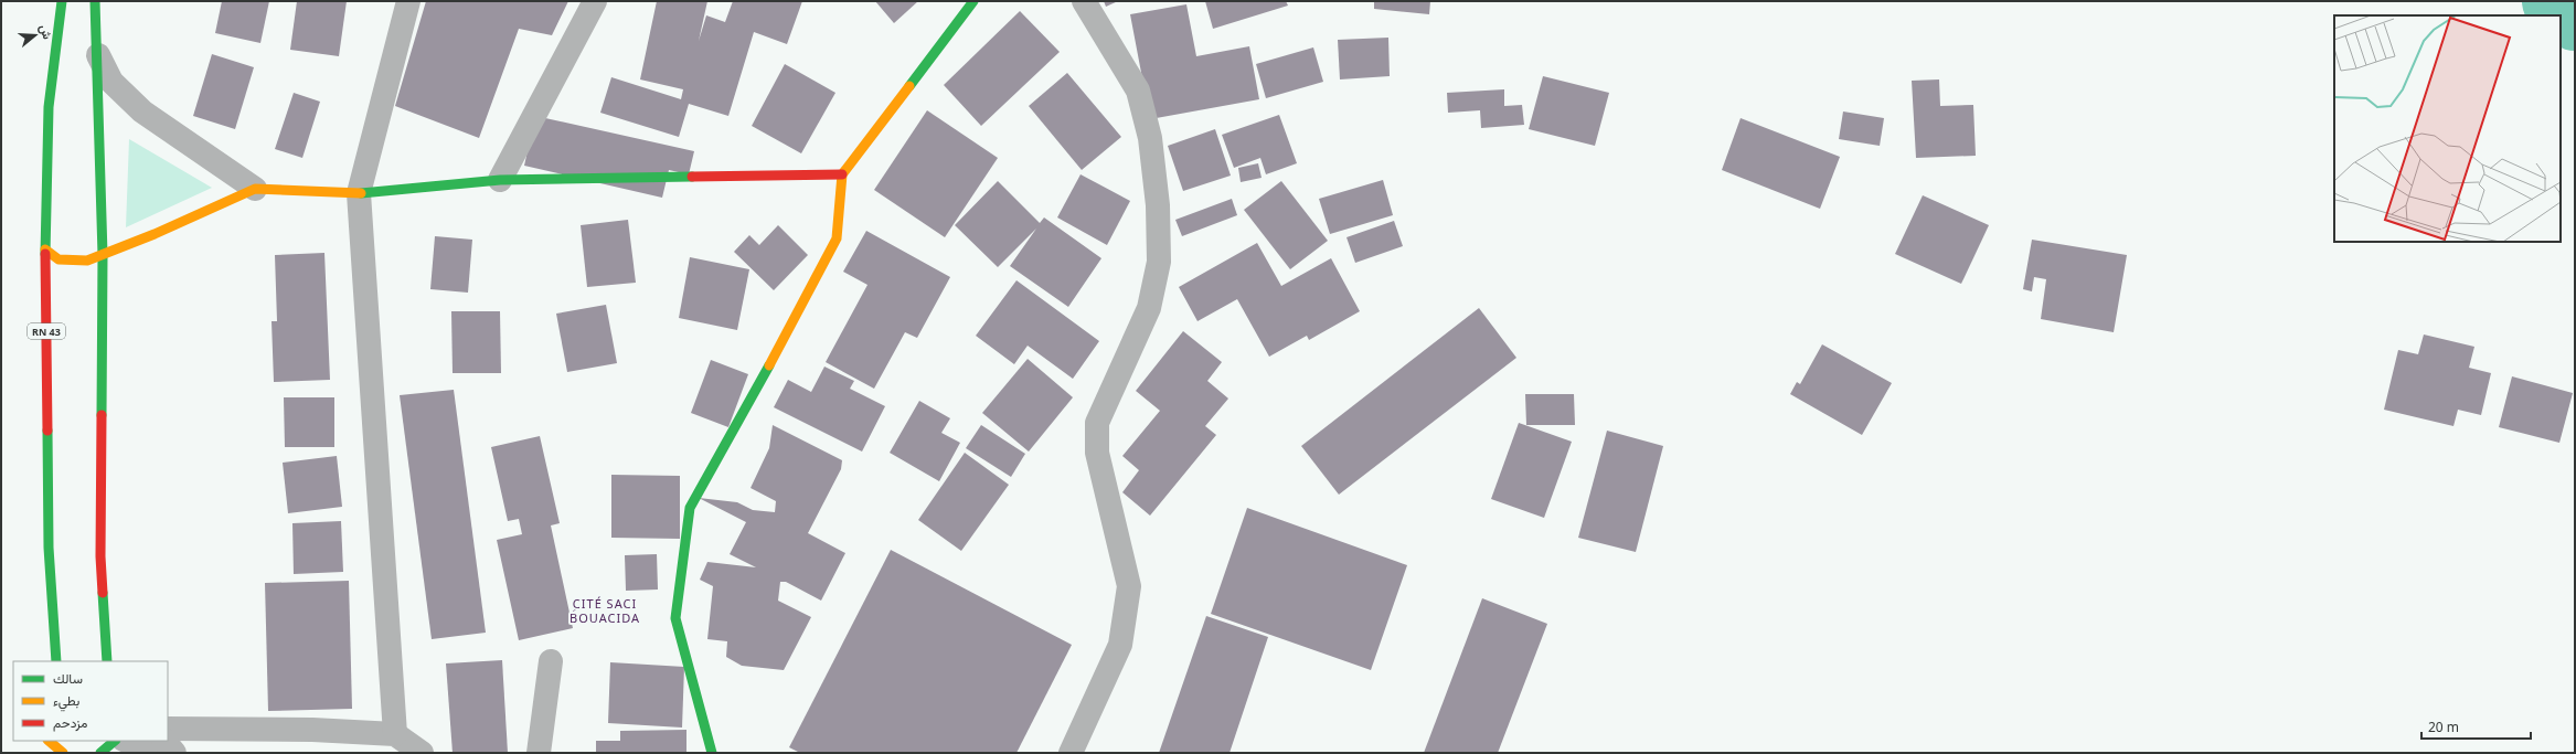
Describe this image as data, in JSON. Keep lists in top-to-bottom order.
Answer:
{
  "streets": {
    "street": ["RN 43"]
  },
  "districts": ["ِCITÉ SACI BOUACIDA"],
  "legend": ["سالك", "بطيء", "مزدحم"],
  "scale_bar": "20 m",
  "north": "right"
}
